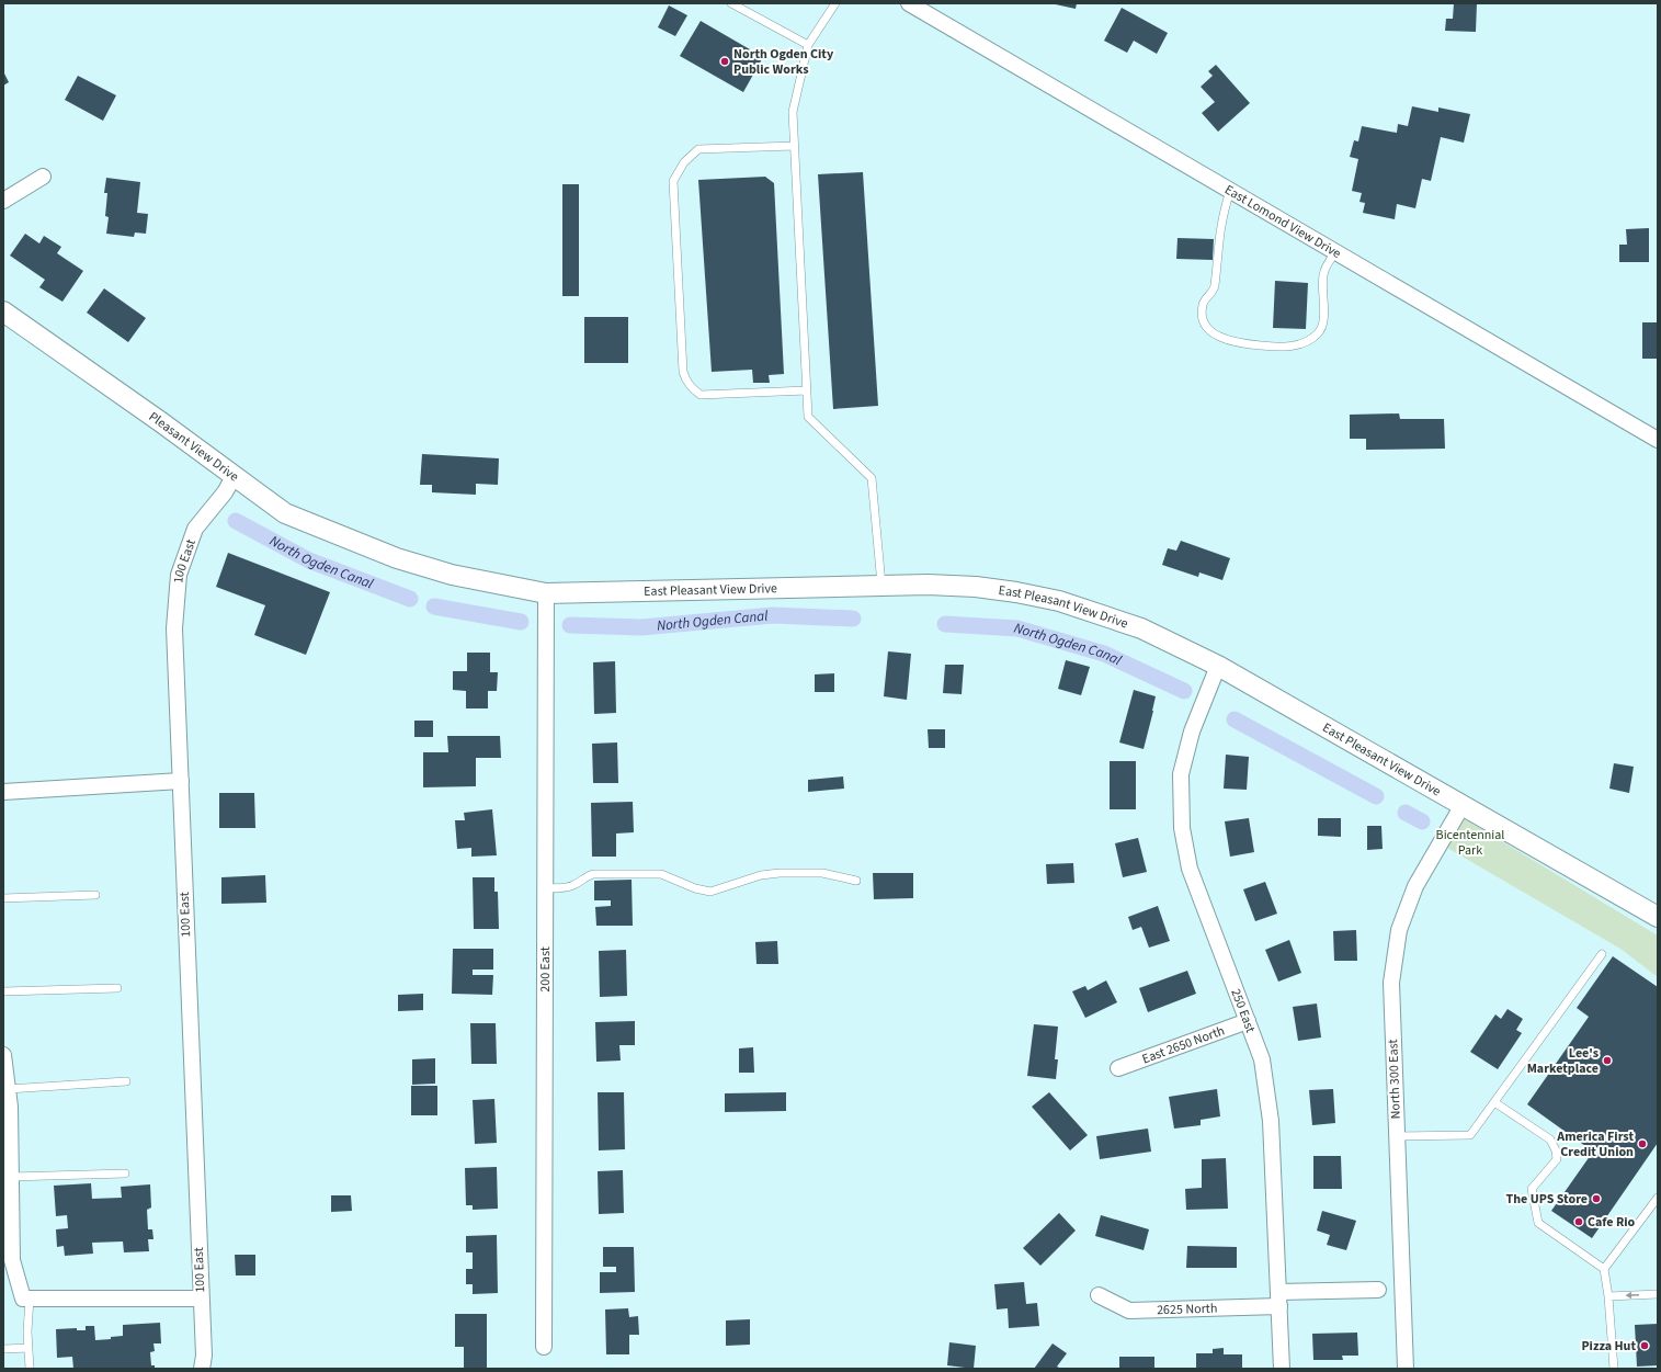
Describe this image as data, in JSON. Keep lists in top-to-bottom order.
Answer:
{
  "streets": {
    "street": [
      "East Lomond View Drive",
      "Pleasant View Drive",
      "100 East",
      "East Pleasant View Drive",
      "200 East",
      "250 East",
      "East 2650 North",
      "North 300 East",
      "2625 North"
    ]
  },
  "crossings": [
    ["Pleasant View Drive", "100 East"],
    ["Pleasant View Drive", "East Pleasant View Drive"],
    ["East Pleasant View Drive", "200 East"],
    ["East Pleasant View Drive", "250 East"],
    ["East Pleasant View Drive", "North 300 East"],
    ["250 East", "East 2650 North"],
    ["250 East", "2625 North"]
  ],
  "water": ["North Ogden Canal"],
  "parks": ["Bicentennial Park"],
  "places": [
    "North Ogden City Public Works",
    "Lee's Marketplace",
    "America First Credit Union",
    "The UPS Store",
    "Cafe Rio",
    "Pizza Hut"
  ]
}
